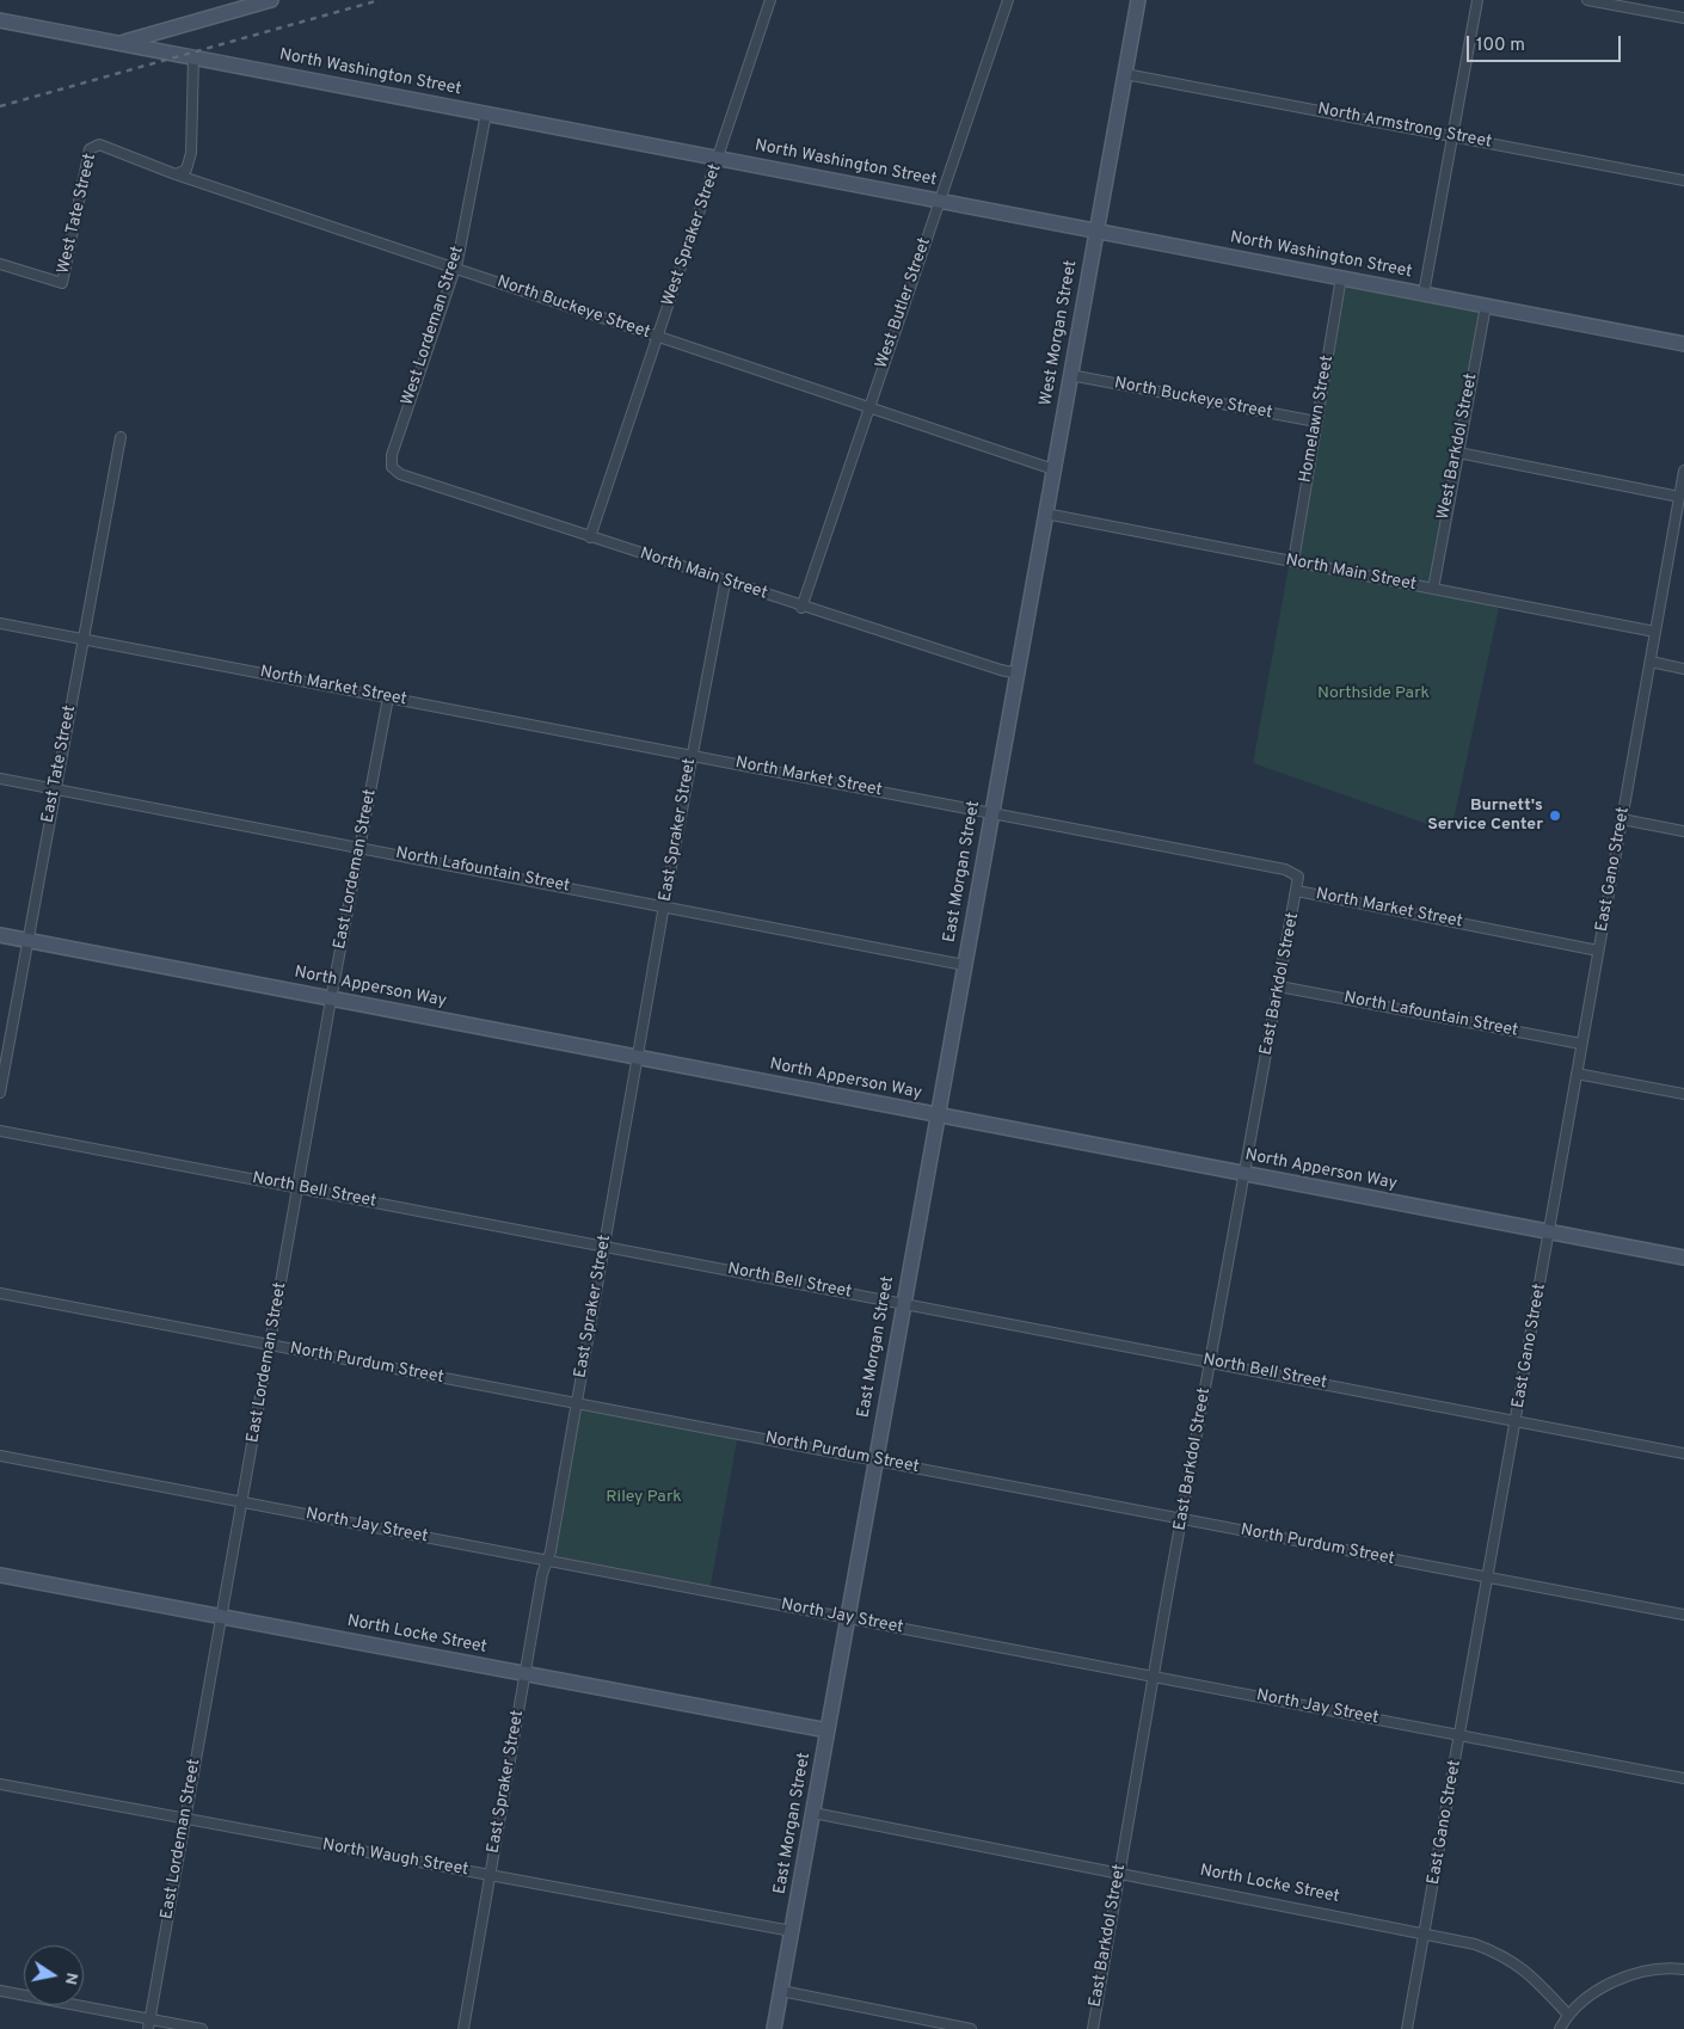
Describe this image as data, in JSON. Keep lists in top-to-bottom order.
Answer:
{
  "streets": {
    "main road": [
      "North Washington Street",
      "West Morgan Street",
      "East Morgan Street",
      "North Apperson Way",
      "North Locke Street"
    ],
    "street": [
      "North Armstrong Street",
      "West Tate Street",
      "West Spraker Street",
      "West Butler Street",
      "North Buckeye Street",
      "West Lordeman Street",
      "Homelawn Street",
      "West Barkdol Street",
      "North Main Street",
      "North Market Street",
      "East Tate Street",
      "East Spraker Street",
      "East Lordeman Street",
      "East Gano Street",
      "North Lafountain Street",
      "East Barkdol Street",
      "North Bell Street",
      "North Purdum Street",
      "North Jay Street",
      "North Waugh Street"
    ]
  },
  "crossings": [
    ["North Washington Street", "West Spraker Street"],
    ["North Washington Street", "West Butler Street"],
    ["North Washington Street", "West Lordeman Street"],
    ["North Washington Street", "West Morgan Street"],
    ["North Washington Street", "Homelawn Street"],
    ["North Washington Street", "West Barkdol Street"],
    ["North Armstrong Street", "West Morgan Street"],
    ["West Tate Street", "North Buckeye Street"],
    ["West Spraker Street", "North Buckeye Street"],
    ["West Spraker Street", "North Main Street"],
    ["West Butler Street", "North Buckeye Street"],
    ["West Butler Street", "North Main Street"],
    ["North Buckeye Street", "West Lordeman Street"],
    ["North Buckeye Street", "West Morgan Street"],
    ["North Buckeye Street", "Homelawn Street"],
    ["West Lordeman Street", "North Main Street"],
    ["West Morgan Street", "North Main Street"],
    ["West Morgan Street", "East Morgan Street"],
    ["Homelawn Street", "North Main Street"],
    ["West Barkdol Street", "North Main Street"],
    ["North Main Street", "East Spraker Street"],
    ["North Main Street", "East Gano Street"],
    ["North Main Street", "East Morgan Street"],
    ["North Market Street", "East Tate Street"],
    ["North Market Street", "East Spraker Street"],
    ["North Market Street", "East Lordeman Street"],
    ["North Market Street", "East Gano Street"],
    ["North Market Street", "East Morgan Street"],
    ["North Market Street", "East Barkdol Street"],
    ["East Tate Street", "North Lafountain Street"],
    ["East Tate Street", "North Apperson Way"],
    ["East Spraker Street", "North Lafountain Street"],
    ["East Spraker Street", "North Apperson Way"],
    ["East Spraker Street", "North Bell Street"],
    ["East Spraker Street", "North Purdum Street"],
    ["East Spraker Street", "North Jay Street"],
    ["East Spraker Street", "North Locke Street"],
    ["East Spraker Street", "North Waugh Street"],
    ["East Lordeman Street", "North Lafountain Street"],
    ["East Lordeman Street", "North Apperson Way"],
    ["East Lordeman Street", "North Bell Street"],
    ["East Lordeman Street", "North Purdum Street"],
    ["East Lordeman Street", "North Jay Street"],
    ["East Lordeman Street", "North Locke Street"],
    ["East Lordeman Street", "North Waugh Street"],
    ["East Gano Street", "North Lafountain Street"],
    ["East Gano Street", "North Apperson Way"],
    ["East Gano Street", "North Bell Street"],
    ["East Gano Street", "North Purdum Street"],
    ["East Gano Street", "North Jay Street"],
    ["East Gano Street", "North Locke Street"],
    ["North Lafountain Street", "East Morgan Street"],
    ["North Lafountain Street", "East Barkdol Street"],
    ["East Morgan Street", "North Apperson Way"],
    ["East Morgan Street", "North Bell Street"],
    ["East Morgan Street", "North Purdum Street"],
    ["East Morgan Street", "North Jay Street"],
    ["East Morgan Street", "North Locke Street"],
    ["East Morgan Street", "North Waugh Street"],
    ["East Barkdol Street", "North Apperson Way"],
    ["East Barkdol Street", "North Bell Street"],
    ["East Barkdol Street", "North Purdum Street"],
    ["East Barkdol Street", "North Jay Street"],
    ["East Barkdol Street", "North Locke Street"]
  ],
  "parks": ["Northside Park", "Riley Park"],
  "places": ["Burnett's Service Center"],
  "scale_bar": "100 m",
  "north": "right"
}
